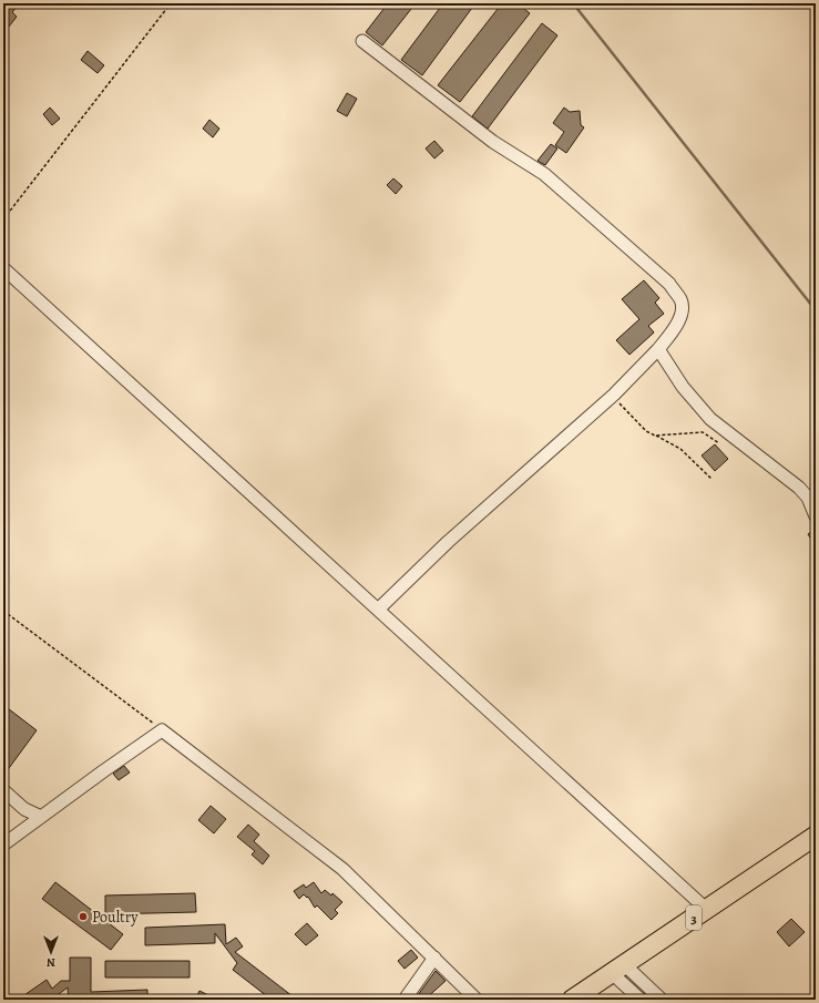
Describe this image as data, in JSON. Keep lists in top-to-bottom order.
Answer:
{
  "streets": {
    "highway": ["3"]
  },
  "places": ["Poultry"],
  "north": "bottom"
}
